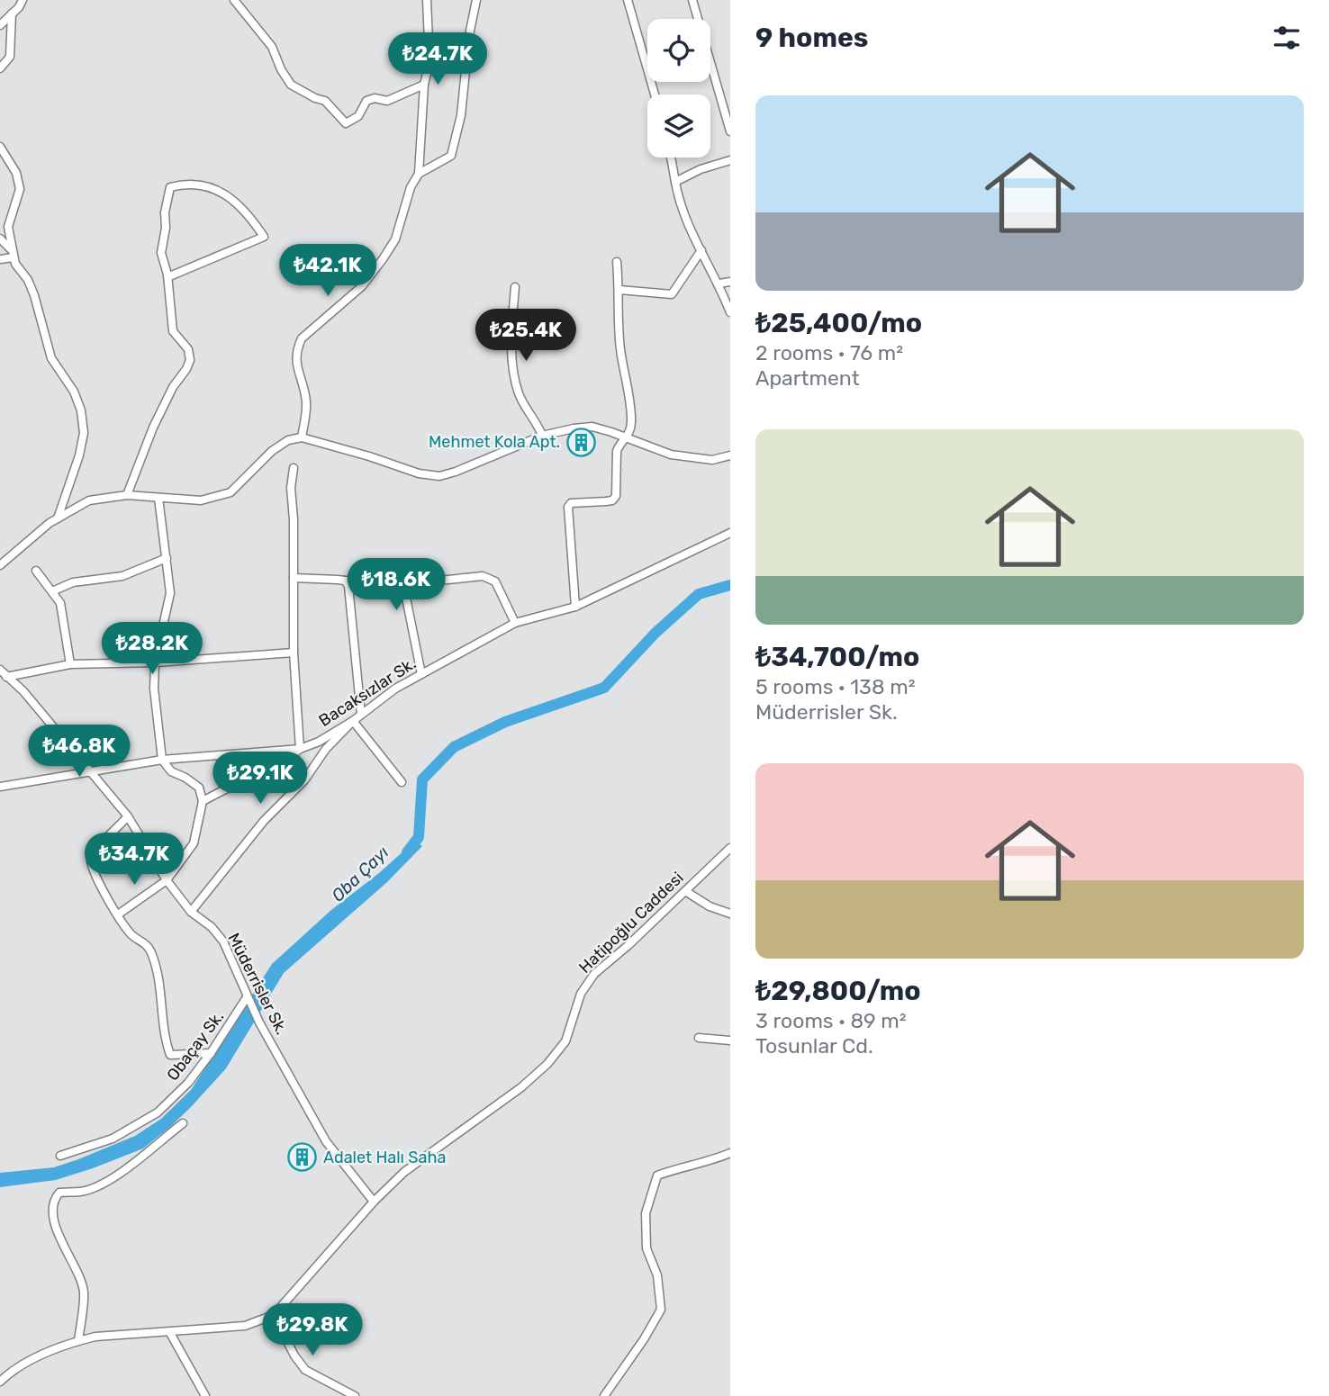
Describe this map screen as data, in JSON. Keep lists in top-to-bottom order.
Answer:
{
  "streets": {
    "street": [
      "Bacaksızlar Sk.",
      "Hatipoğlu Caddesi",
      "Müderrisler Sk.",
      "Obaçay Sk."
    ]
  },
  "crossings": [
    ["Hatipoğlu Caddesi", "Müderrisler Sk."],
    ["Müderrisler Sk.", "Obaçay Sk."]
  ],
  "water": ["Oba Çayı"],
  "places": {
    "building": ["Mehmet Kola Apt.", "Adalet Halı Saha"]
  },
  "page": {
    "heading": "9 homes",
    "price": [
      "₺24.7K",
      "₺42.1K",
      "₺25.4K",
      "₺18.6K",
      "₺28.2K",
      "₺46.8K",
      "₺29.1K",
      "₺34.7K",
      "₺29.8K"
    ],
    "list": [
      {
        "name": "₺25,400/mo",
        "note": "2 rooms · 76 m² · Apartment"
      },
      {
        "name": "₺34,700/mo",
        "note": "5 rooms · 138 m² · Müderrisler Sk."
      },
      {
        "name": "₺29,800/mo",
        "note": "3 rooms · 89 m² · Tosunlar Cd."
      }
    ]
  }
}
